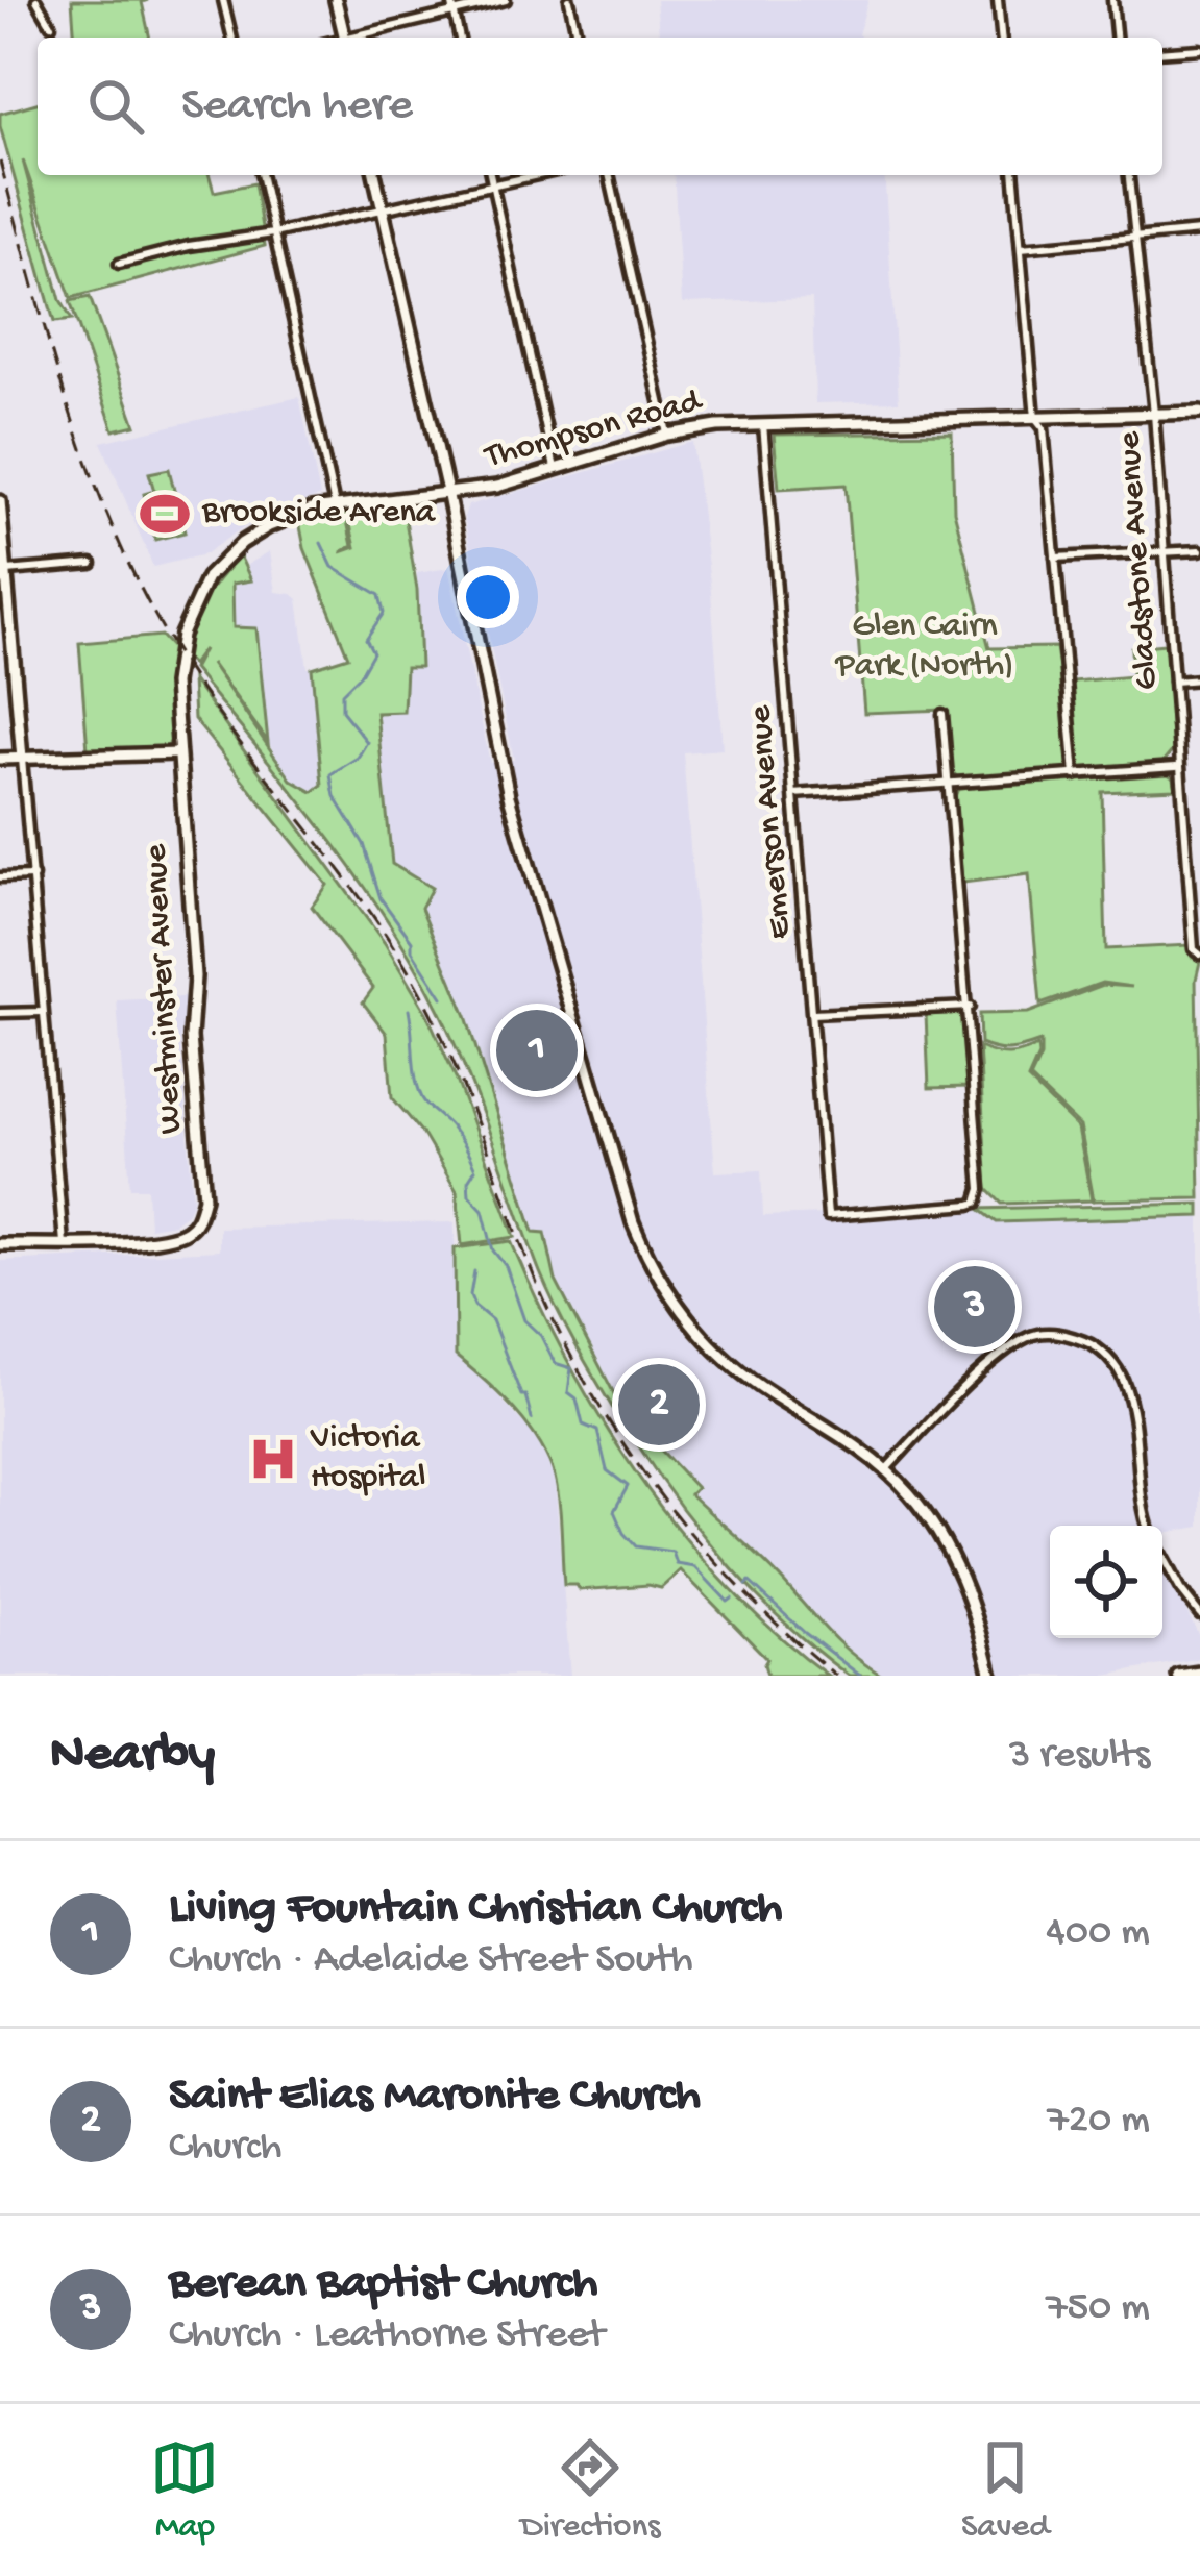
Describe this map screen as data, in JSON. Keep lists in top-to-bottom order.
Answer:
{
  "streets": {
    "street": [
      "Thompson Road",
      "Gladstone Avenue",
      "Emerson Avenue",
      "Westminster Avenue"
    ]
  },
  "crossings": [
    ["Thompson Road", "Gladstone Avenue"],
    ["Thompson Road", "Emerson Avenue"],
    ["Thompson Road", "Westminster Avenue"]
  ],
  "parks": ["Glen Cairn Park (North)"],
  "places": {
    "sports": ["Brookside Arena"],
    "hospital": ["Victoria Hospital"]
  },
  "page": {
    "search": "Search here",
    "pins": ["1", "3", "2"],
    "heading": ["Nearby", "3 results"],
    "list": [
      {
        "mark": "1",
        "name": "Living Fountain Christian Church",
        "note": "Church · Adelaide Street South",
        "value": "400 m"
      },
      {
        "mark": "2",
        "name": "Saint Elias Maronite Church",
        "note": "Church",
        "value": "720 m"
      },
      {
        "mark": "3",
        "name": "Berean Baptist Church",
        "note": "Church · Leathorne Street",
        "value": "750 m"
      }
    ],
    "nav": ["Map", "Directions", "Saved"]
  }
}
